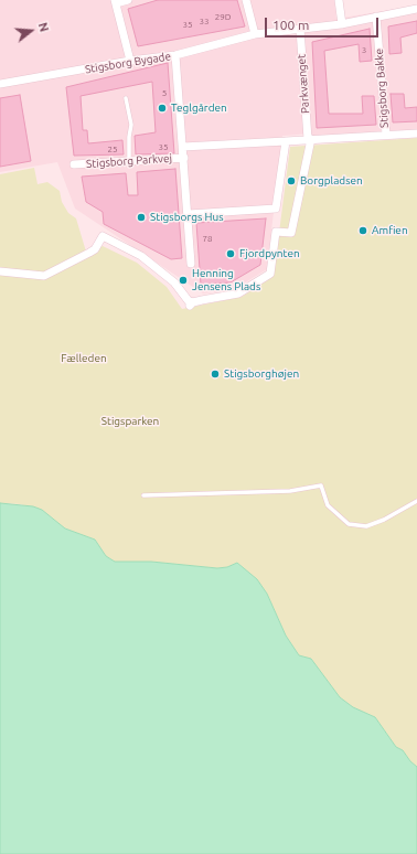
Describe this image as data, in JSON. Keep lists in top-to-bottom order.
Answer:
{
  "streets": {
    "street": [
      "Stigsborg Bygade",
      "Parkvænget",
      "Stigsborg Bakke",
      "Stigsborg Parkvej"
    ]
  },
  "crossings": [
    ["Stigsborg Bygade", "Parkvænget"],
    ["Stigsborg Bygade", "Stigsborg Bakke"],
    ["Stigsborg Bygade", "Stigsborg Parkvej"],
    ["Parkvænget", "Stigsborg Bakke"],
    ["Parkvænget", "Stigsborg Parkvej"],
    ["Stigsborg Bakke", "Stigsborg Parkvej"]
  ],
  "parks": ["Fælleden", "Stigsparken"],
  "places": [
    "Teglgården",
    "Borgpladsen",
    "Stigsborgs Hus",
    "Amfien",
    "Fjordpynten",
    "Henning Jensens Plads",
    "Stigsborghøjen"
  ],
  "house_numbers": [
    "29D",
    "33",
    "35",
    "3",
    "5",
    "35",
    "25",
    "78"
  ],
  "scale_bar": "100 m",
  "north": "right"
}
